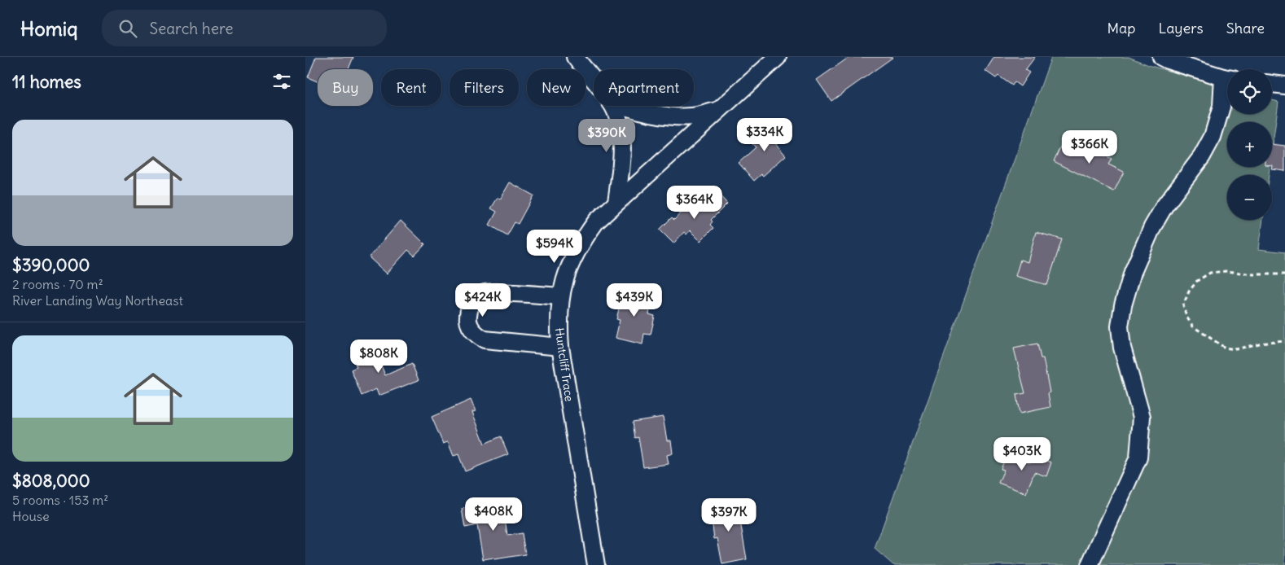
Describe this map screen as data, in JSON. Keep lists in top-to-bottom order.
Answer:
{
  "streets": {
    "street": ["Huntcliff Trace"]
  },
  "page": {
    "header": "Homiq",
    "search": "Search here",
    "nav": ["Map", "Layers", "Share"],
    "heading": "11 homes",
    "map_buttons": ["+", "−"],
    "chip": [
      "Buy",
      "Rent",
      "Filters",
      "New",
      "Apartment"
    ],
    "list": [
      {
        "name": "$390,000",
        "note": "2 rooms · 70 m² · River Landing Way Northeast"
      },
      {
        "name": "$808,000",
        "note": "5 rooms · 153 m² · House"
      }
    ],
    "price": [
      "$334K",
      "$390K",
      "$366K",
      "$364K",
      "$594K",
      "$424K",
      "$439K",
      "$808K",
      "$403K",
      "$408K",
      "$397K"
    ]
  }
}
